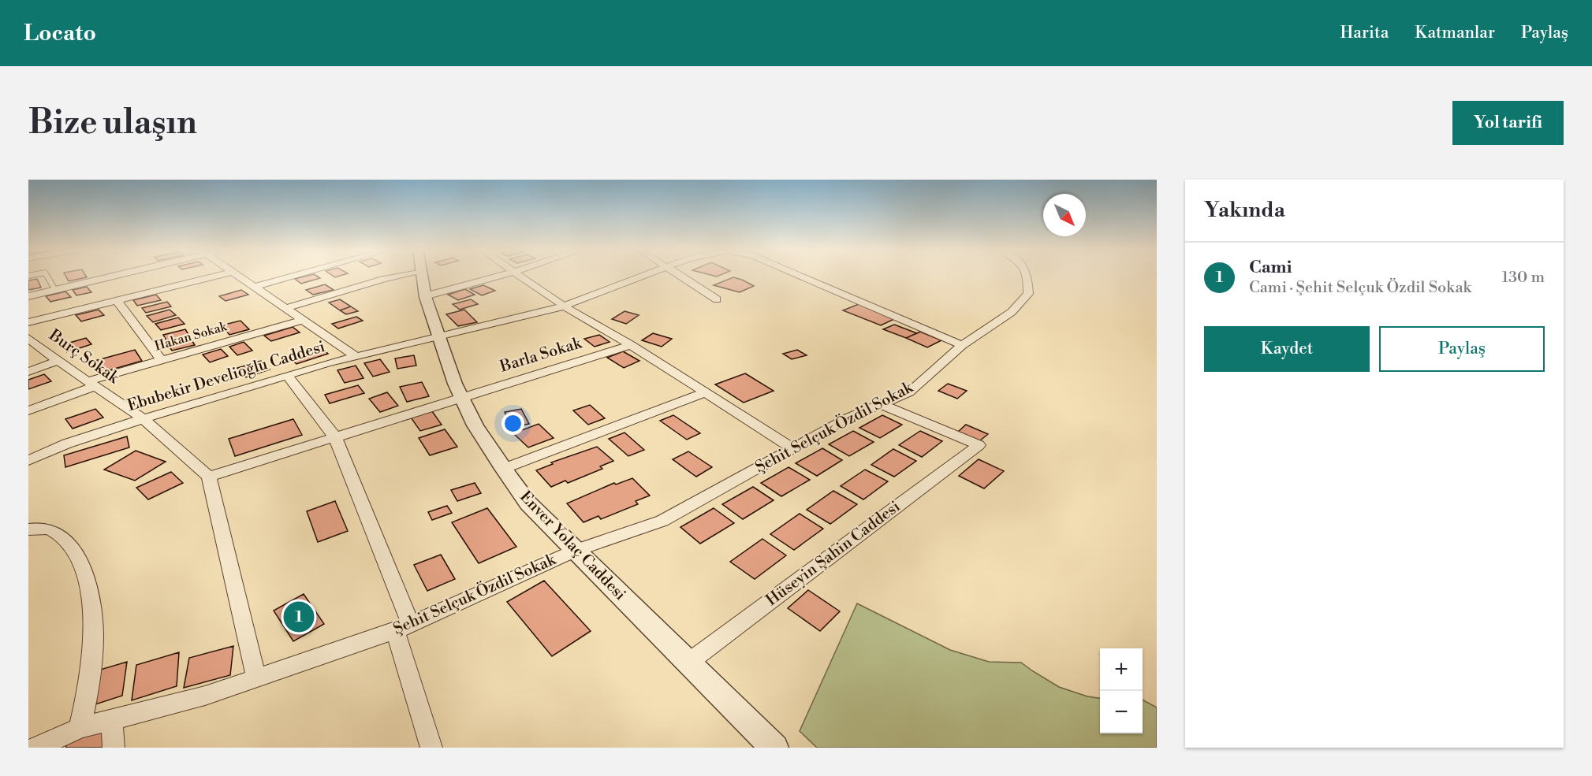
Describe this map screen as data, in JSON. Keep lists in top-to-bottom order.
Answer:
{
  "streets": {
    "street": [
      "Hakan Sokak",
      "Barla Sokak",
      "Burç Sokak",
      "Ebubekir Develioğlu Caddesi",
      "Şehit Selçuk Özdil Sokak",
      "Enver Yolaç Caddesi",
      "Hüseyin Şahin Caddesi"
    ]
  },
  "crossings": [
    ["Hakan Sokak", "Burç Sokak"],
    ["Barla Sokak", "Burç Sokak"],
    ["Barla Sokak", "Enver Yolaç Caddesi"],
    ["Burç Sokak", "Ebubekir Develioğlu Caddesi"],
    ["Ebubekir Develioğlu Caddesi", "Şehit Selçuk Özdil Sokak"],
    ["Ebubekir Develioğlu Caddesi", "Enver Yolaç Caddesi"],
    ["Şehit Selçuk Özdil Sokak", "Enver Yolaç Caddesi"],
    ["Şehit Selçuk Özdil Sokak", "Hüseyin Şahin Caddesi"],
    ["Enver Yolaç Caddesi", "Hüseyin Şahin Caddesi"]
  ],
  "north": "bottom right",
  "page": {
    "header": "Locato",
    "nav": ["Harita", "Katmanlar", "Paylaş"],
    "buttons": [
      "Yol tarifi",
      ["Kaydet", "Paylaş"]
    ],
    "title": "Bize ulaşın",
    "heading": "Yakında",
    "list": [
      {
        "mark": "1",
        "name": "Cami",
        "note": "Cami · Şehit Selçuk Özdil Sokak",
        "value": "130 m"
      }
    ],
    "pins": "1",
    "map_buttons": ["+", "−"]
  }
}
